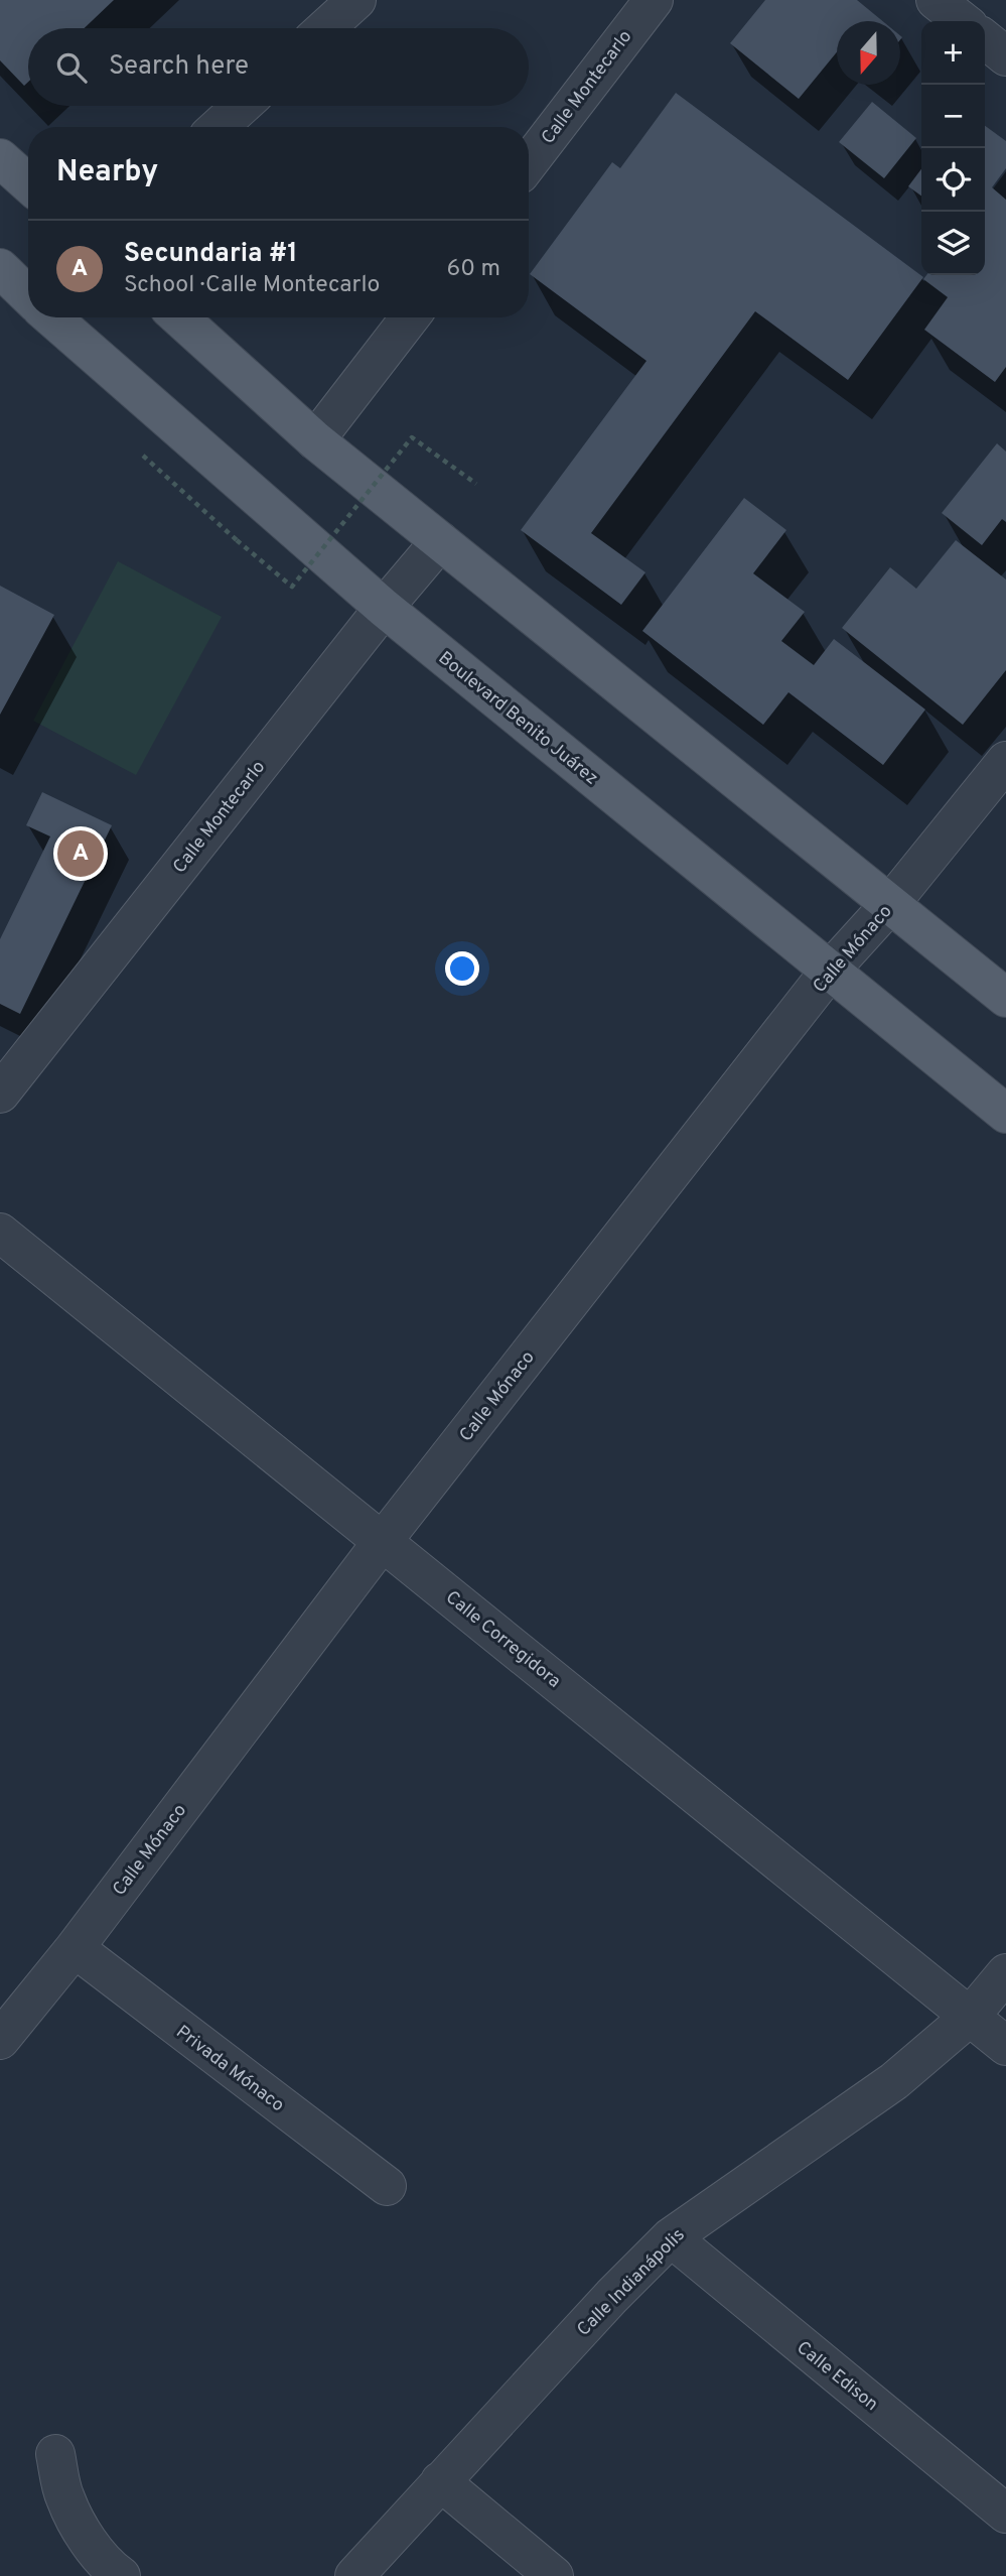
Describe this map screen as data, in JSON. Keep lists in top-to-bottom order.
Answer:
{
  "streets": {
    "main road": ["Boulevard Benito Juárez"],
    "street": [
      "Calle Montecarlo",
      "Calle Mónaco",
      "Calle Corregidora",
      "Privada Mónaco",
      "Calle Indianápolis",
      "Calle Edison"
    ]
  },
  "crossings": [
    ["Calle Montecarlo", "Boulevard Benito Juárez"],
    ["Boulevard Benito Juárez", "Calle Mónaco"],
    ["Calle Mónaco", "Calle Corregidora"],
    ["Calle Mónaco", "Privada Mónaco"],
    ["Calle Corregidora", "Calle Indianápolis"],
    ["Calle Indianápolis", "Calle Edison"]
  ],
  "north": "bottom",
  "page": {
    "map_buttons": ["+", "−"],
    "search": "Search here",
    "heading": "Nearby",
    "list": [
      {
        "mark": "A",
        "name": "Secundaria #1",
        "note": "School · Calle Montecarlo",
        "value": "60 m"
      }
    ],
    "pins": "A"
  }
}
